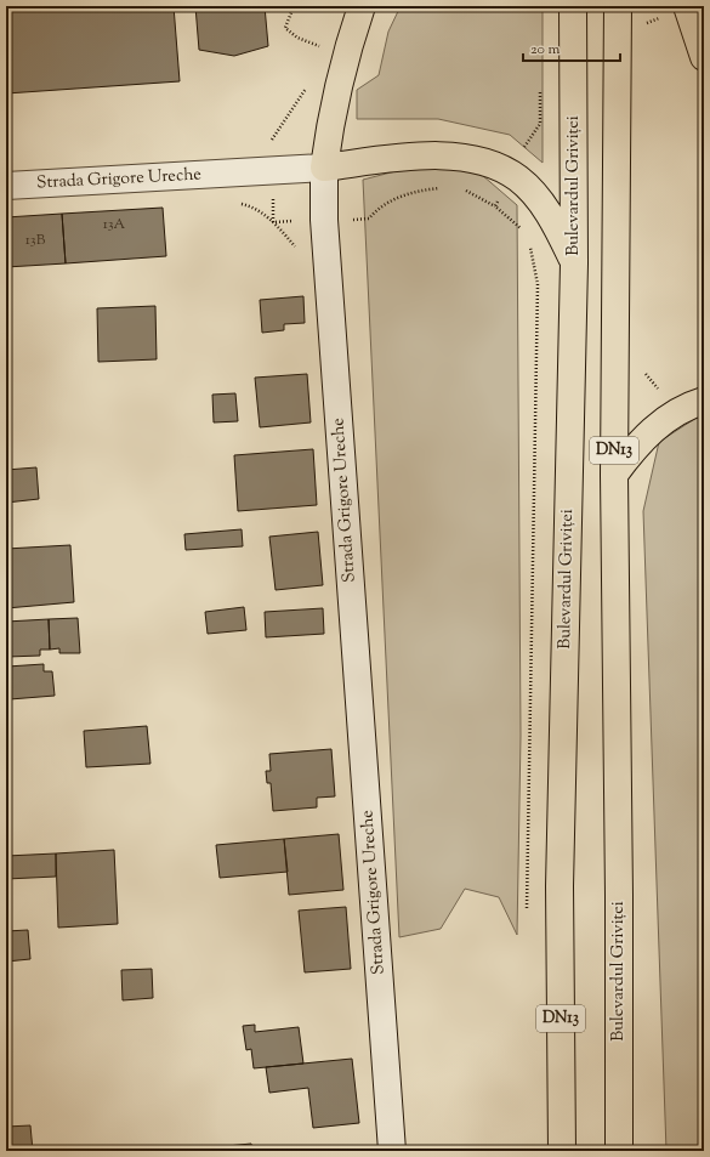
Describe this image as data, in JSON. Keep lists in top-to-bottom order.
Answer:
{
  "streets": {
    "main road": ["Strada Grigore Ureche", "Bulevardul Griviței", "DN13"]
  },
  "house_numbers": ["13A", "13B"],
  "scale_bar": "20 m"
}
